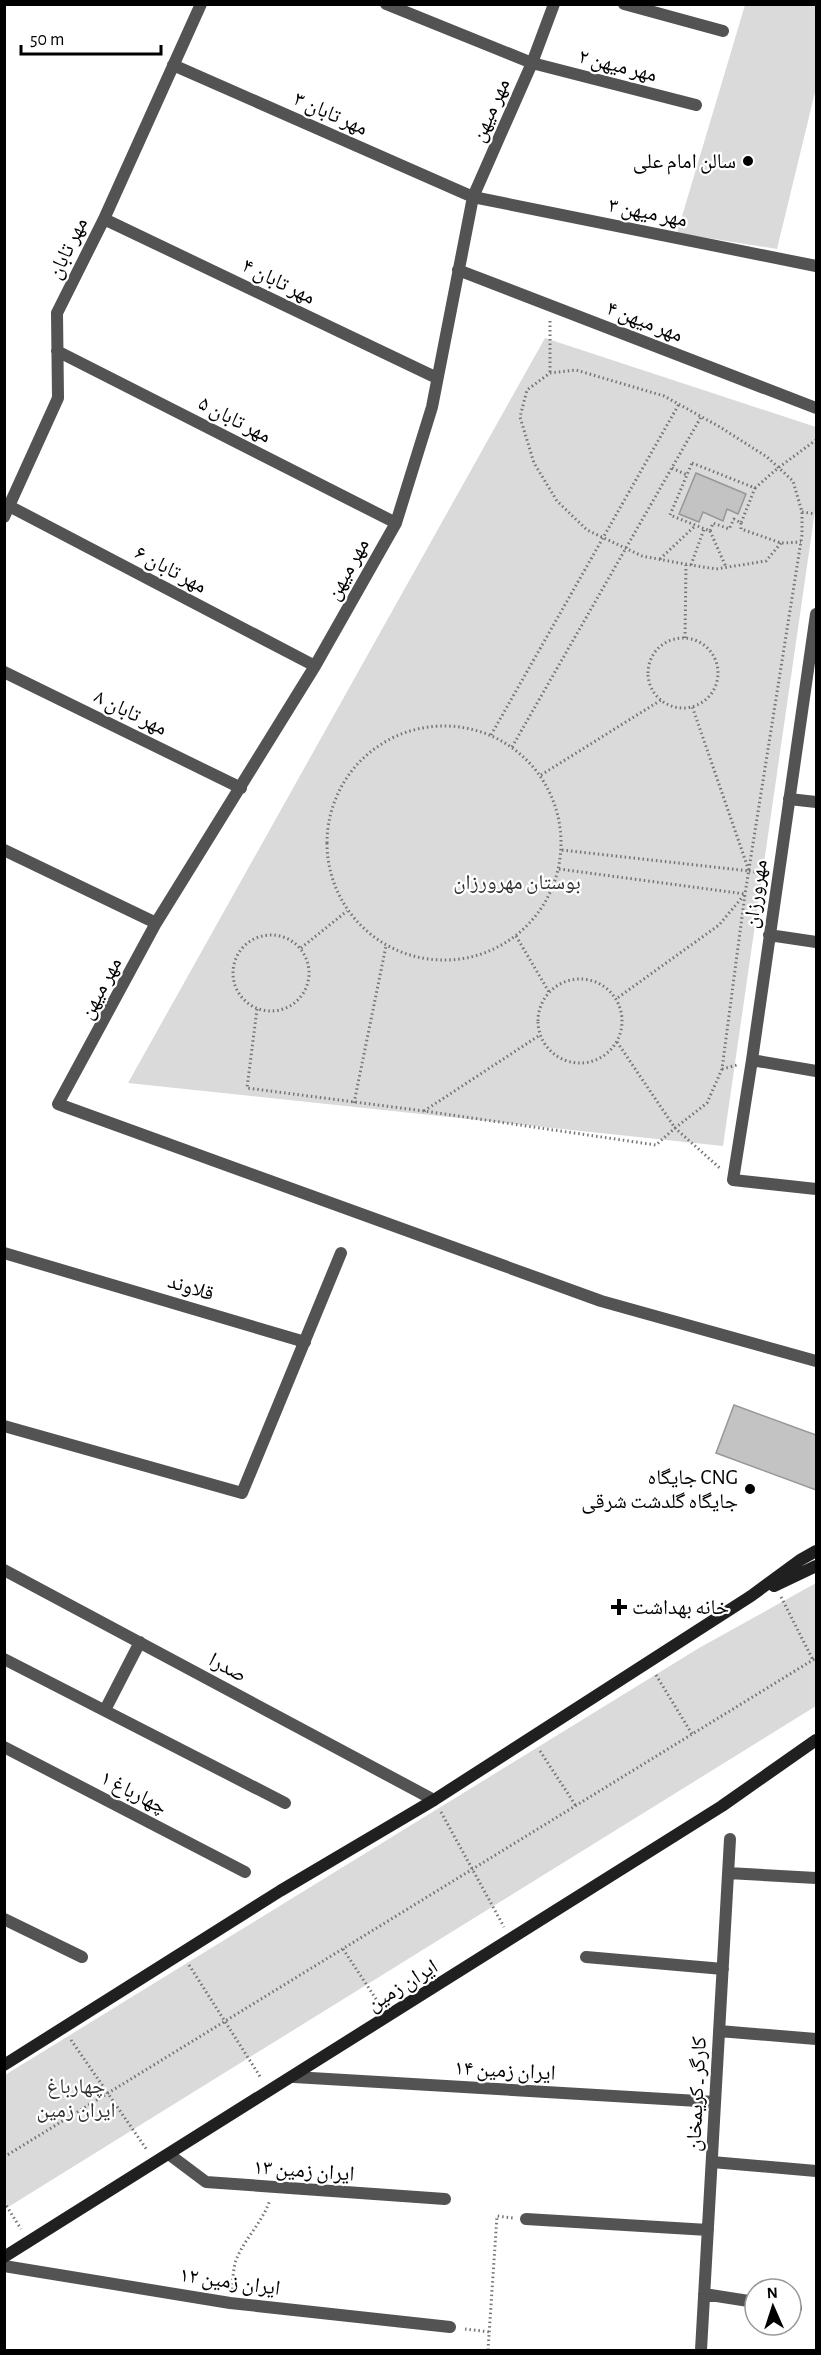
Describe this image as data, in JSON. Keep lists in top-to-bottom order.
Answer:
{
  "streets": {
    "main road": ["ایران زمین"],
    "street": [
      "مهر میهن ۲",
      "مهر میهن",
      "مهر تابان ۳",
      "مهر میهن ۳",
      "مهر تابان",
      "مهر تابان ۴",
      "مهر میهن ۴",
      "مهر تابان ۵",
      "مهر تابان ۶",
      "مهر تابان ۸",
      "مهرورزان",
      "قلاوند",
      "صدرا",
      "چهارباغ ۱",
      "ایران زمین ۱۴",
      "کارگر ـ کریمخان",
      "ایران زمین ۱۳",
      "ایران زمین ۱۲"
    ]
  },
  "crossings": [
    ["مهر میهن ۲", "مهر میهن"],
    ["مهر میهن", "مهر تابان ۳"],
    ["مهر میهن", "مهر میهن ۳"],
    ["مهر میهن", "مهر تابان ۴"],
    ["مهر میهن", "مهر میهن ۴"],
    ["مهر میهن", "مهر تابان ۵"],
    ["مهر میهن", "مهر تابان ۶"],
    ["مهر میهن", "مهر تابان ۸"],
    ["مهر تابان ۳", "مهر میهن ۳"],
    ["مهر تابان ۳", "مهر تابان"],
    ["مهر تابان", "مهر تابان ۴"],
    ["مهر تابان", "مهر تابان ۵"],
    ["مهر تابان", "مهر تابان ۶"],
    ["ایران زمین", "ایران زمین ۱۴"],
    ["ایران زمین", "ایران زمین ۱۳"],
    ["ایران زمین ۱۴", "کارگر ـ کریمخان"]
  ],
  "parks": ["بوستان مهرورزان", "چهارباغ ایران زمین"],
  "places": {
    "other": ["سالن امام علی", "جایگاه CNG جایگاه گلدشت شرقی"],
    "health": ["خانه بهداشت"]
  },
  "scale_bar": "50 m",
  "north": "top"
}
